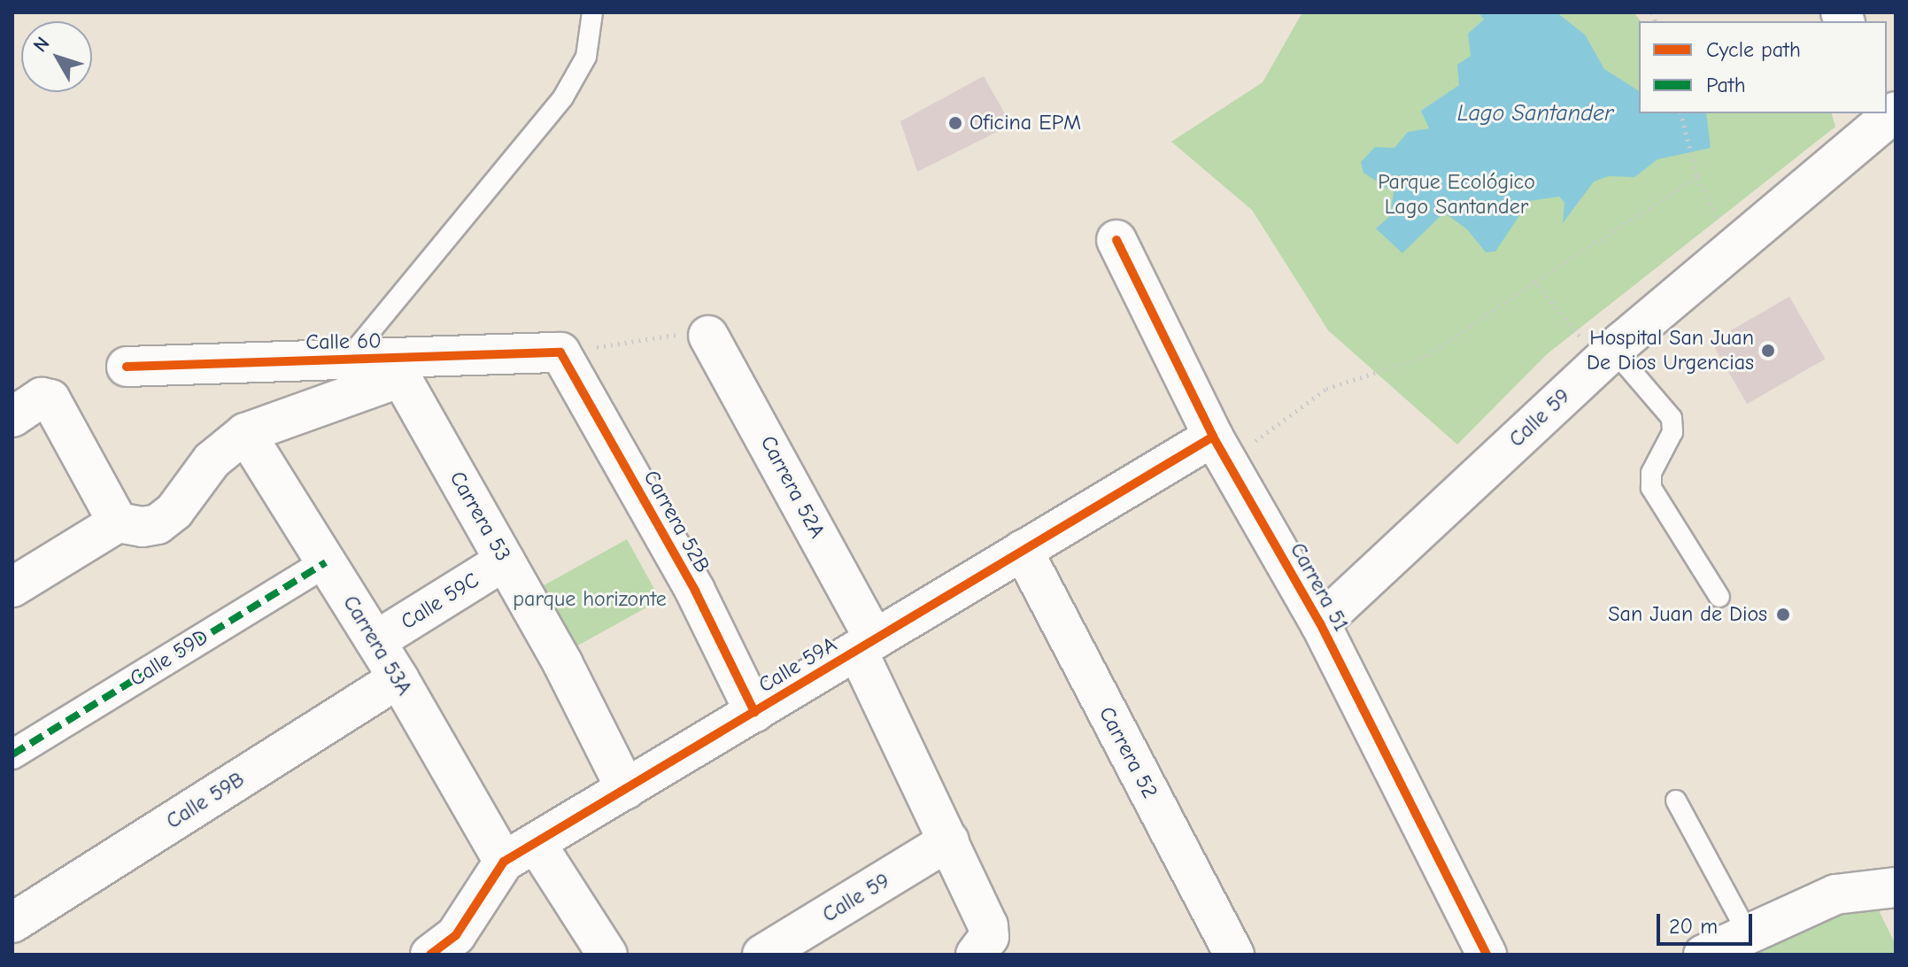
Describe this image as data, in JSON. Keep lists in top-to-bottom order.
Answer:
{
  "streets": {
    "street": [
      "Calle 60",
      "Calle 59",
      "Carrera 52A",
      "Carrera 53",
      "Carrera 52B",
      "Carrera 51",
      "Calle 59C",
      "Carrera 53A",
      "Calle 59D",
      "Calle 59A",
      "Carrera 52",
      "Calle 59B"
    ]
  },
  "crossings": [
    ["Calle 60", "Carrera 53"],
    ["Calle 60", "Carrera 52B"],
    ["Calle 59", "Carrera 52A"],
    ["Calle 59", "Carrera 51"],
    ["Carrera 52A", "Calle 59A"],
    ["Carrera 53", "Calle 59C"],
    ["Carrera 53", "Calle 59A"],
    ["Carrera 52B", "Calle 59A"],
    ["Carrera 51", "Calle 59A"],
    ["Calle 59C", "Carrera 53A"],
    ["Carrera 53A", "Calle 59D"],
    ["Carrera 53A", "Calle 59A"],
    ["Carrera 53A", "Calle 59B"],
    ["Calle 59A", "Carrera 52"]
  ],
  "water": ["Lago Santander"],
  "parks": ["Parque Ecológico Lago Santander", "parque horizonte"],
  "places": ["Oficina EPM", "Hospital San Juan De Dios Urgencias", "San Juan de Dios"],
  "legend": ["Cycle path", "Path"],
  "scale_bar": "20 m",
  "north": "top left"
}
